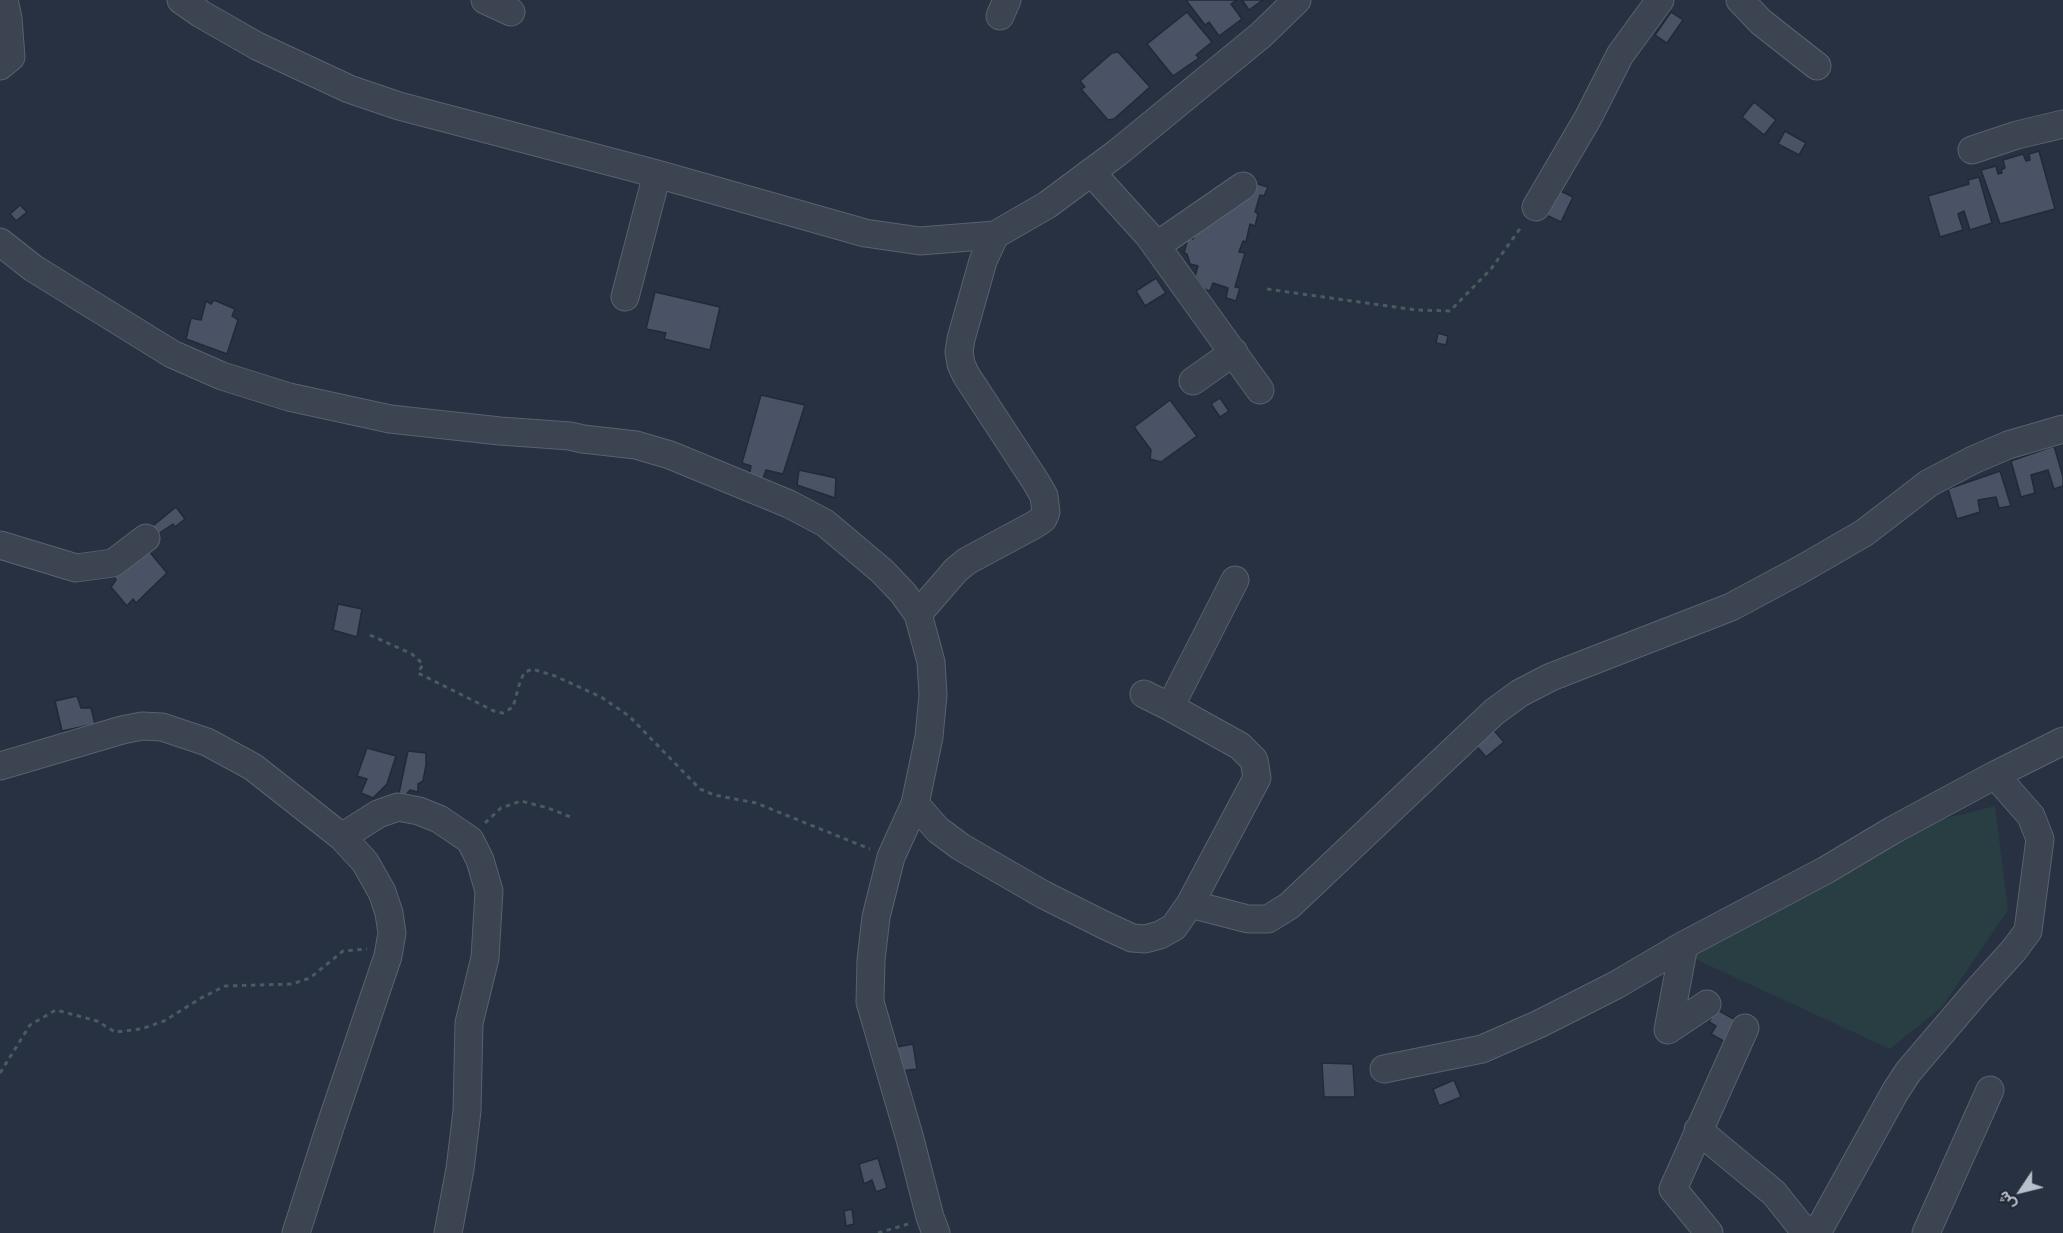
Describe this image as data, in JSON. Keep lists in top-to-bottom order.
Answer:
{
  "north": "bottom left"
}
